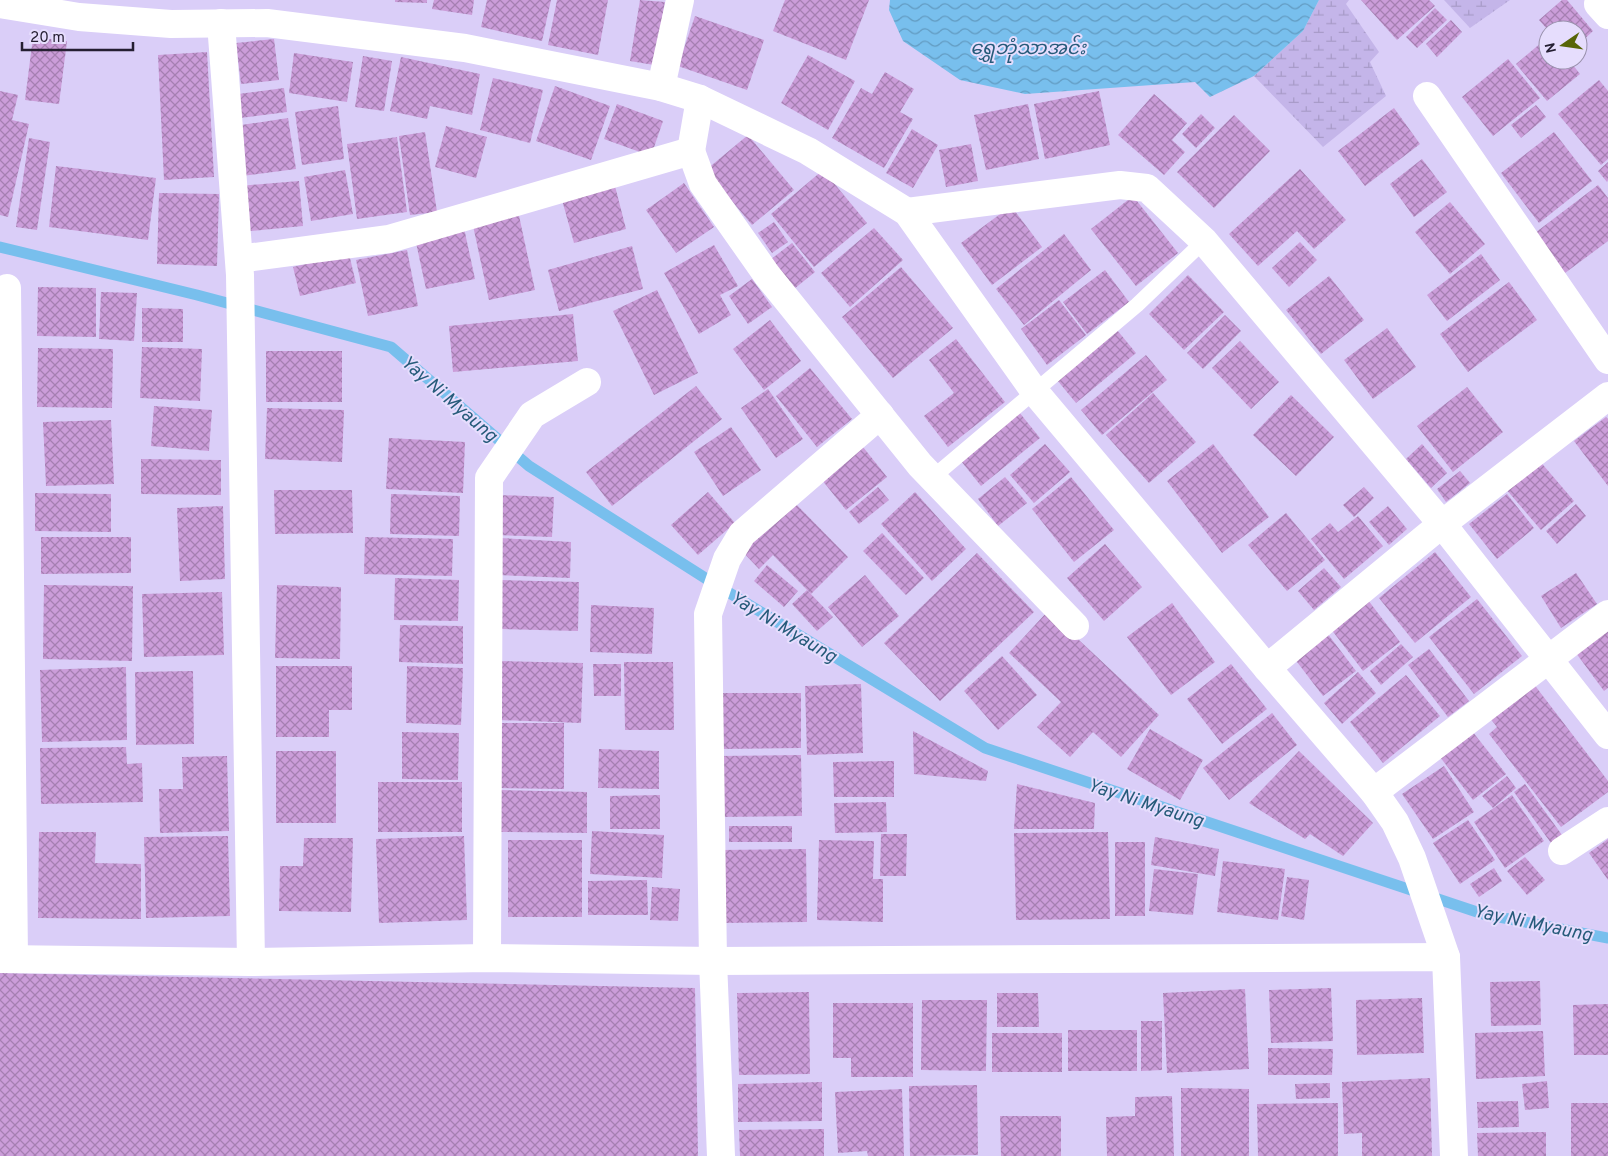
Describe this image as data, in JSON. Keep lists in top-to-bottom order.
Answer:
{
  "water": ["ရွှေဘုံသာအင်း", "Yay Ni Myaung"],
  "scale_bar": "20 m",
  "north": "left"
}
